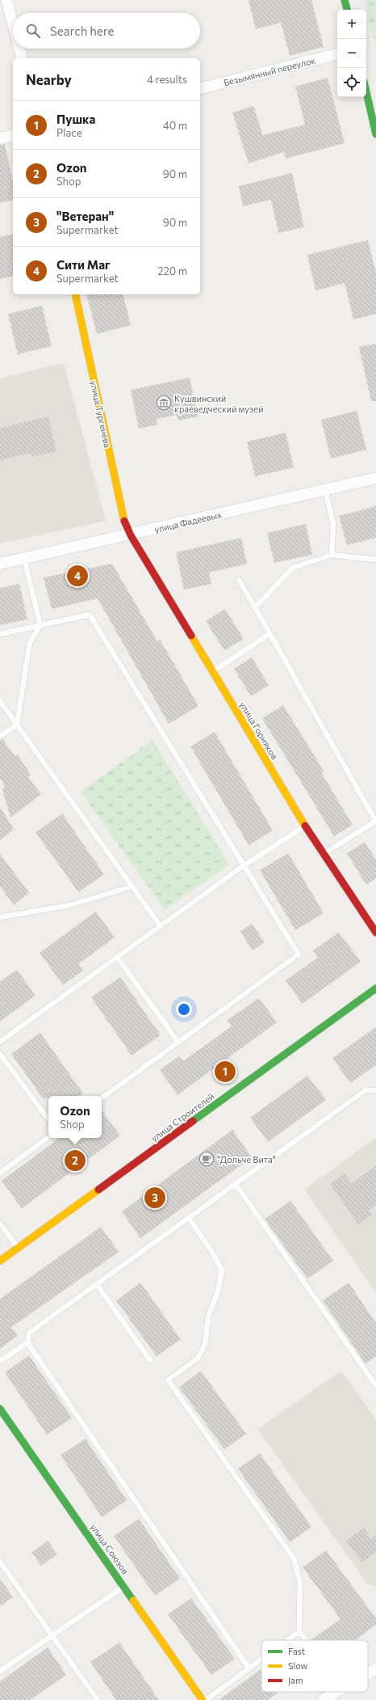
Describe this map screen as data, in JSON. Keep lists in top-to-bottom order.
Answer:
{
  "streets": {
    "street": [
      "Безымянный переулок",
      "улица Тургенева",
      "улица Фадеевых",
      "улица Горняков",
      "улица Строителей",
      "улица Союзов"
    ]
  },
  "crossings": [
    ["улица Тургенева", "улица Фадеевых"],
    ["улица Тургенева", "улица Горняков"],
    ["улица Фадеевых", "улица Горняков"]
  ],
  "places": {
    "museum": ["Кушвинский краеведческий музей"],
    "cafe": ["\"Дольче Вита\""]
  },
  "legend": ["Fast", "Slow", "Jam"],
  "page": {
    "map_buttons": ["+", "−"],
    "search": "Search here",
    "heading": ["Nearby", "4 results"],
    "list": [
      {
        "mark": "1",
        "name": "Пушка",
        "note": "Place",
        "value": "40 m"
      },
      {
        "mark": "2",
        "name": "Ozon",
        "note": "Shop",
        "value": "90 m"
      },
      {
        "mark": "3",
        "name": "\"Ветеран\"",
        "note": "Supermarket",
        "value": "90 m"
      },
      {
        "mark": "4",
        "name": "Сити Маг",
        "note": "Supermarket",
        "value": "220 m"
      }
    ],
    "pins": [
      "4",
      "1",
      "2",
      "3"
    ],
    "popup": ["Ozon", "Shop"]
  }
}
